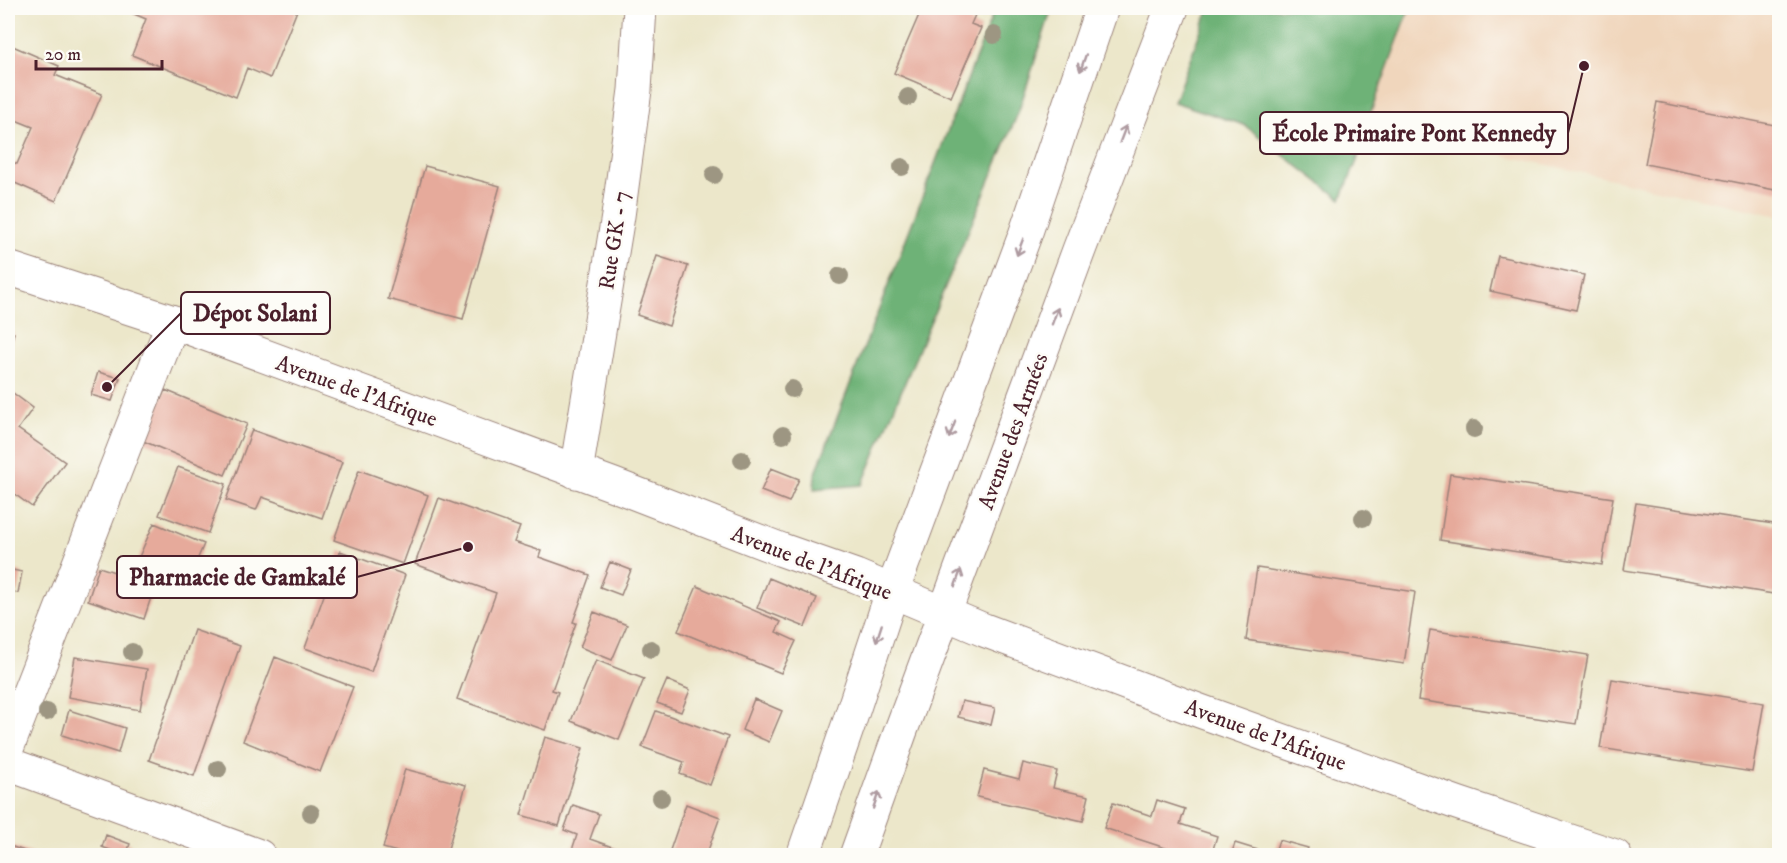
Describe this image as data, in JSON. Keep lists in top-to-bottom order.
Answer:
{
  "streets": {
    "main road": ["Rue GK - 7", "Avenue de l'Afrique", "Avenue des Armées"]
  },
  "crossings": [
    ["Rue GK - 7", "Avenue de l'Afrique"],
    ["Avenue de l'Afrique", "Avenue des Armées"]
  ],
  "places": ["École Primaire Pont Kennedy", "Dépot Solani", "Pharmacie de Gamkalé"],
  "scale_bar": "20 m"
}
